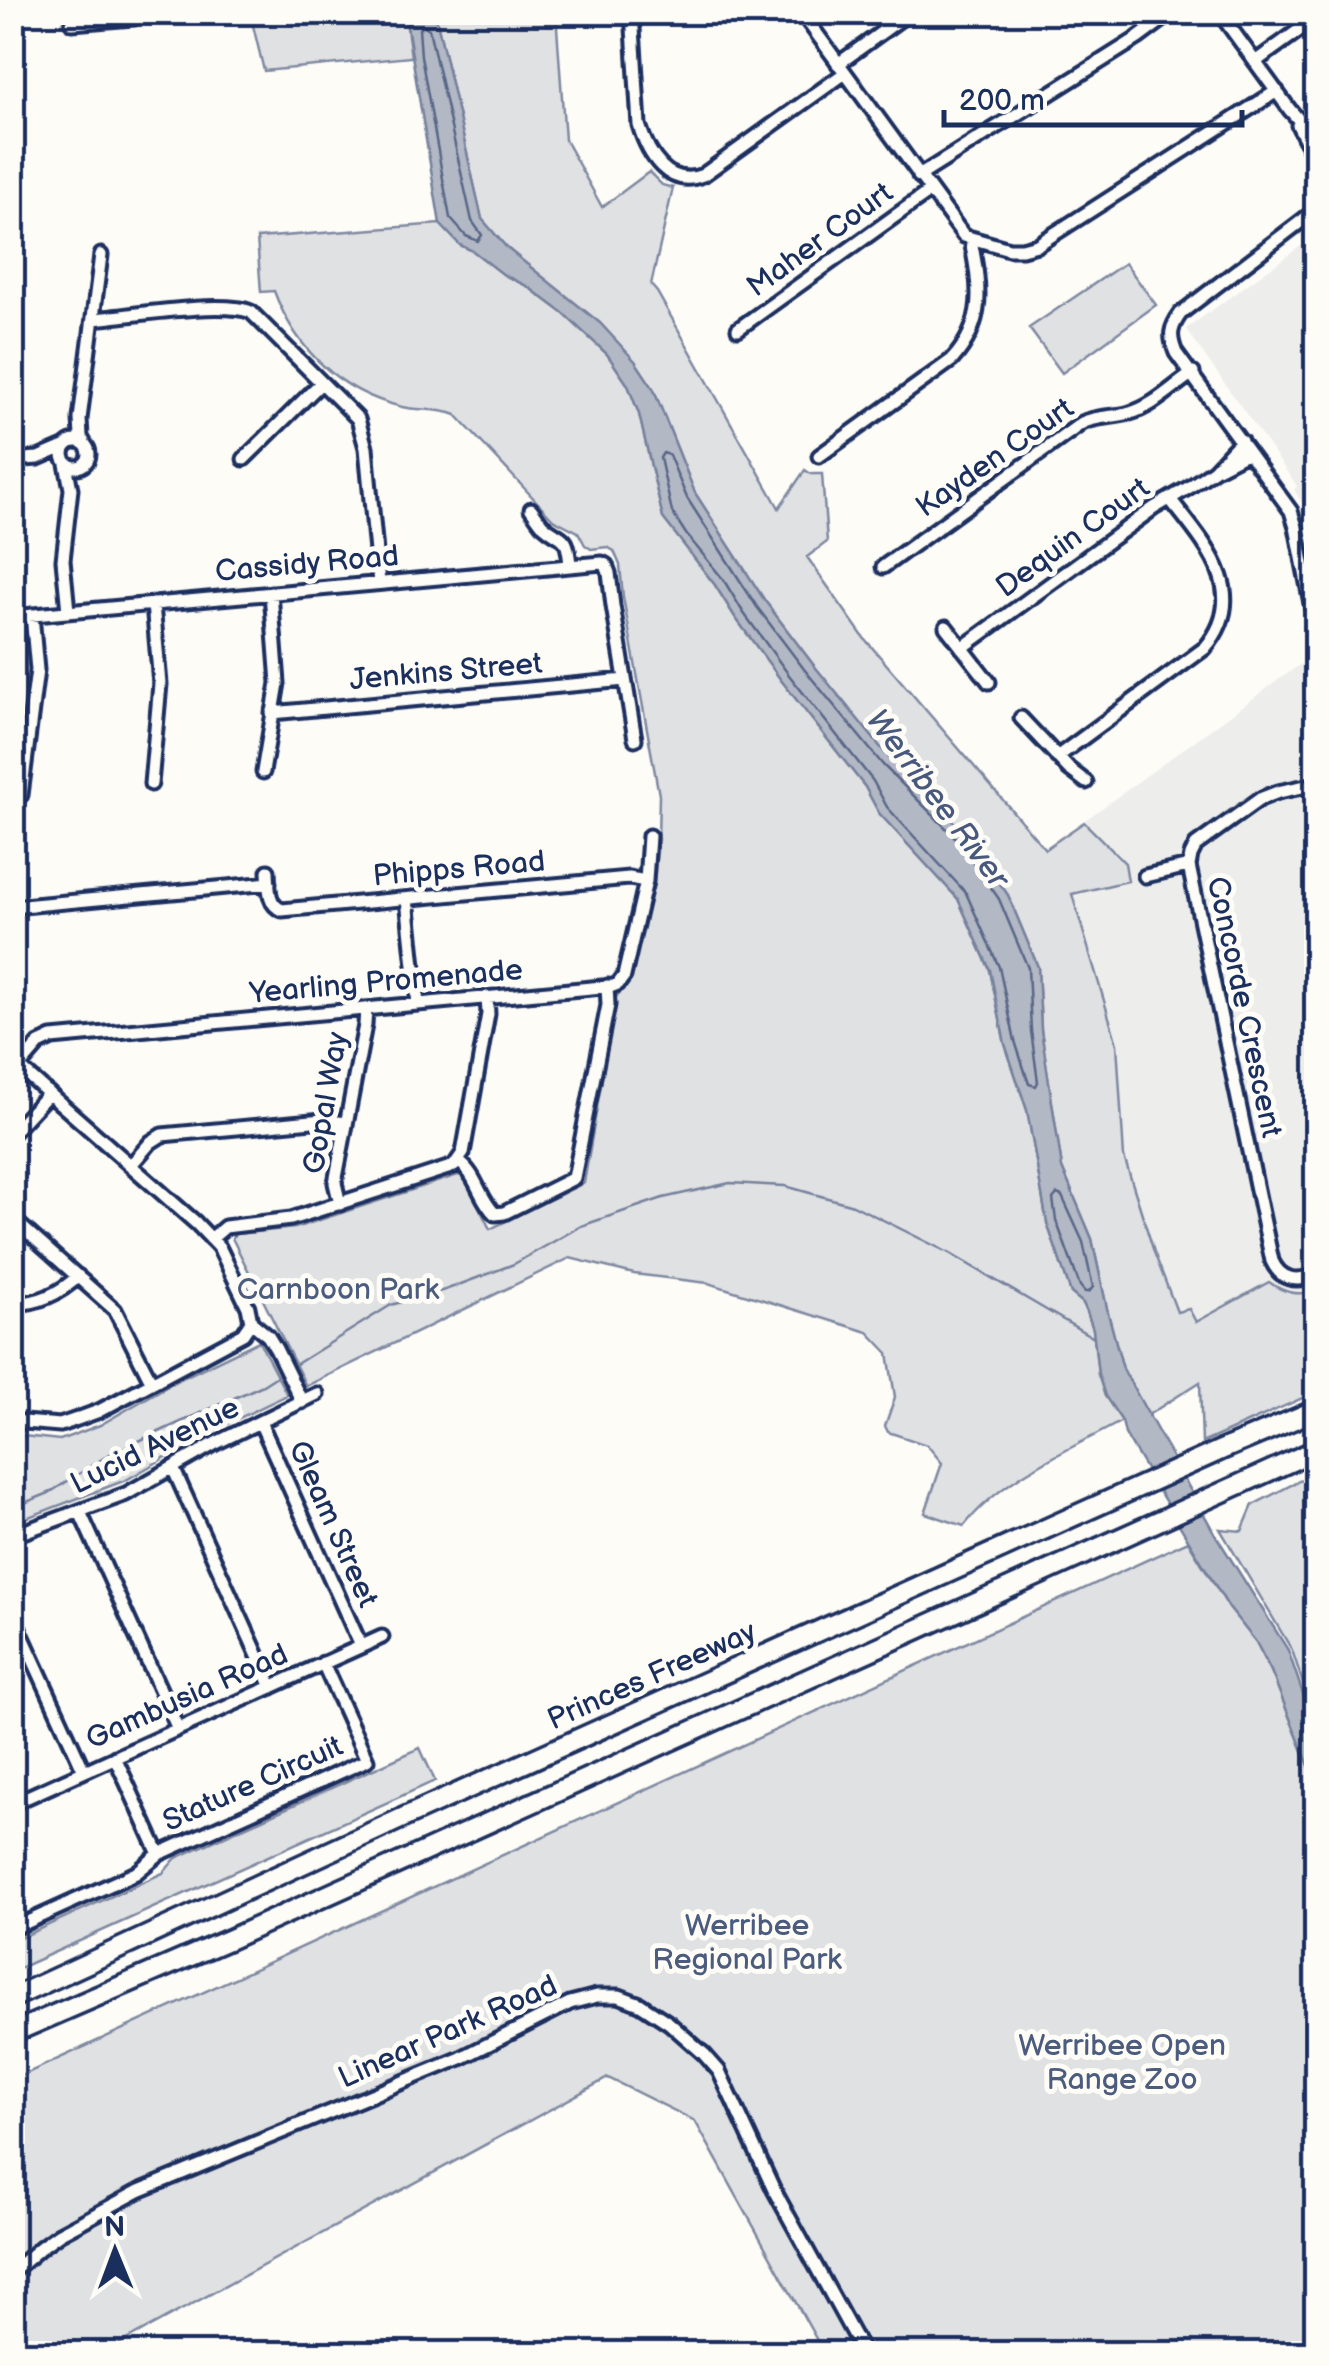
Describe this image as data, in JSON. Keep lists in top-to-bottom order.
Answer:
{
  "streets": {
    "highway": ["Princes Freeway"],
    "street": [
      "Maher Court",
      "Kayden Court",
      "Dequin Court",
      "Cassidy Road",
      "Jenkins Street",
      "Phipps Road",
      "Yearling Promenade",
      "Concorde Crescent",
      "Gopal Way",
      "Lucid Avenue",
      "Gleam Street",
      "Gambusia Road",
      "Stature Circuit",
      "Linear Park Road"
    ]
  },
  "crossings": [
    ["Cassidy Road", "Jenkins Street"],
    ["Yearling Promenade", "Gopal Way"],
    ["Lucid Avenue", "Gleam Street"],
    ["Gleam Street", "Gambusia Road"],
    ["Gambusia Road", "Stature Circuit"]
  ],
  "water": ["Werribee River"],
  "parks": ["Carnboon Park", "Werribee Regional Park", "Werribee Open Range Zoo"],
  "scale_bar": "200 m",
  "north": "top"
}
